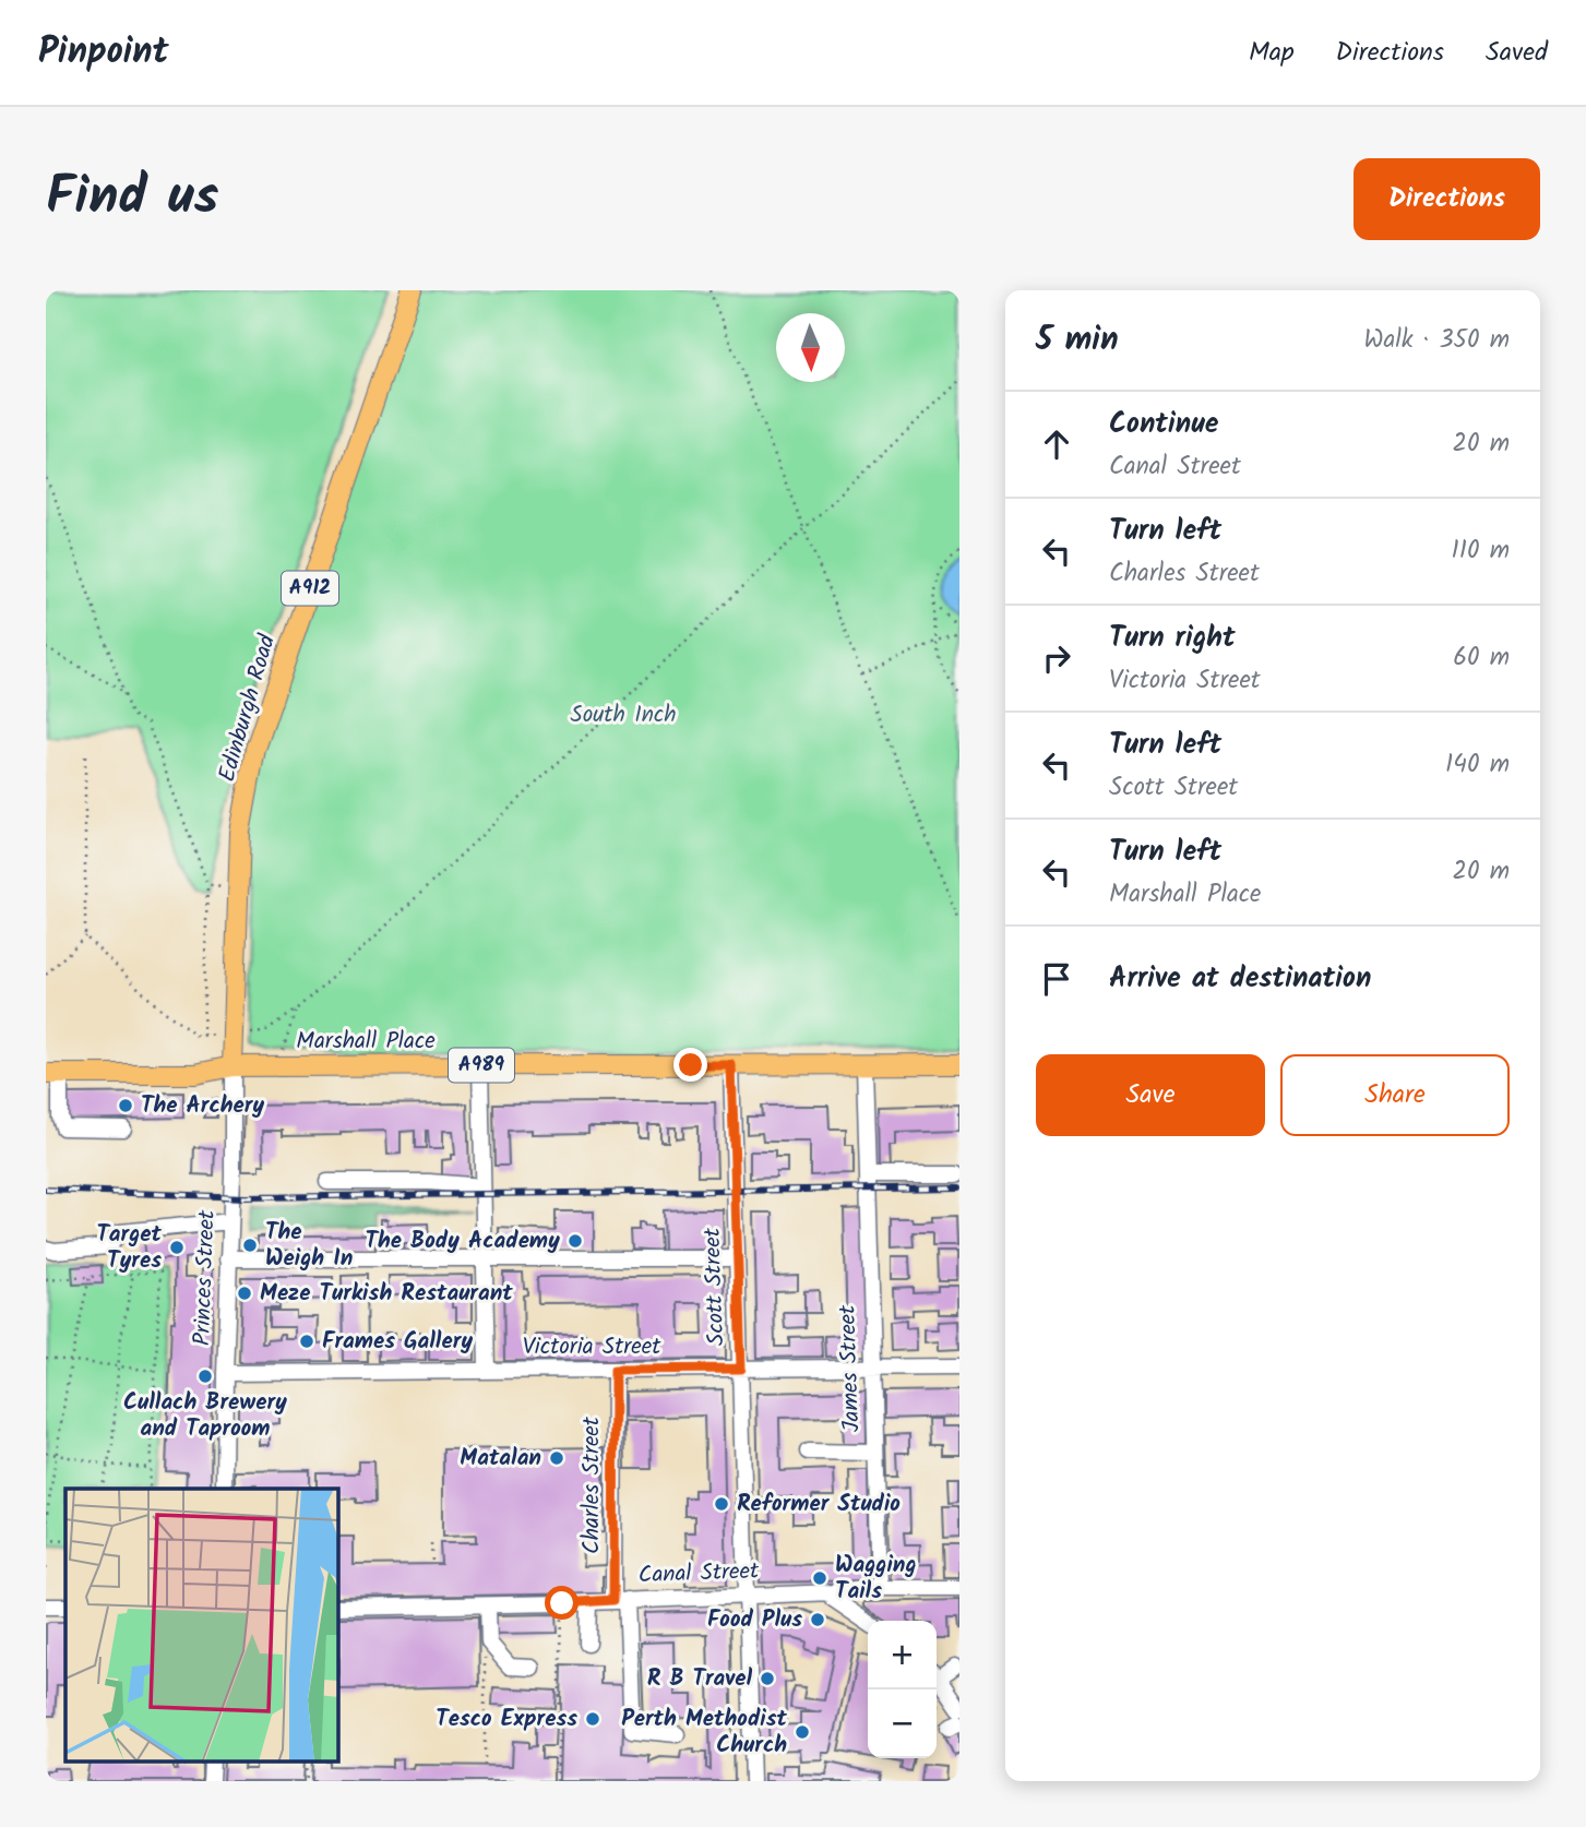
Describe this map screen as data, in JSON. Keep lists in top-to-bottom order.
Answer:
{
  "streets": {
    "main road": [
      "A912",
      "Edinburgh Road",
      "Marshall Place",
      "A989"
    ],
    "street": [
      "Princes Street",
      "Scott Street",
      "Victoria Street",
      "James Street",
      "Charles Street",
      "Canal Street"
    ]
  },
  "crossings": [
    ["Edinburgh Road", "Marshall Place"],
    ["Edinburgh Road", "Princes Street"],
    ["Marshall Place", "A989"],
    ["Marshall Place", "Princes Street"],
    ["Marshall Place", "Scott Street"],
    ["A989", "Scott Street"],
    ["A989", "James Street"],
    ["Princes Street", "Victoria Street"],
    ["Scott Street", "Victoria Street"],
    ["Scott Street", "Canal Street"],
    ["Victoria Street", "James Street"],
    ["Victoria Street", "Charles Street"],
    ["James Street", "Canal Street"],
    ["Charles Street", "Canal Street"]
  ],
  "parks": ["South Inch"],
  "places": [
    "The Archery",
    "The Body Academy",
    "The Weigh In",
    "Target Tyres",
    "Meze Turkish Restaurant",
    "Frames Gallery",
    "Cullach Brewery and Taproom",
    "Matalan",
    "Reformer Studio",
    "Wagging Tails",
    "Food Plus",
    "R B Travel",
    "Tesco Express",
    "Perth Methodist Church"
  ],
  "north": "bottom",
  "page": {
    "header": "Pinpoint",
    "nav": ["Map", "Directions", "Saved"],
    "title": "Find us",
    "buttons": [
      "Directions",
      ["Save", "Share"]
    ],
    "heading": ["5 min", "Walk · 350 m"],
    "list": [
      ["Continue", "Canal Street", "20 m"],
      ["Turn left", "Charles Street", "110 m"],
      ["Turn right", "Victoria Street", "60 m"],
      ["Turn left", "Scott Street", "140 m"],
      ["Turn left", "Marshall Place", "20 m"],
      "Arrive at destination"
    ],
    "map_buttons": ["+", "−"]
  }
}
